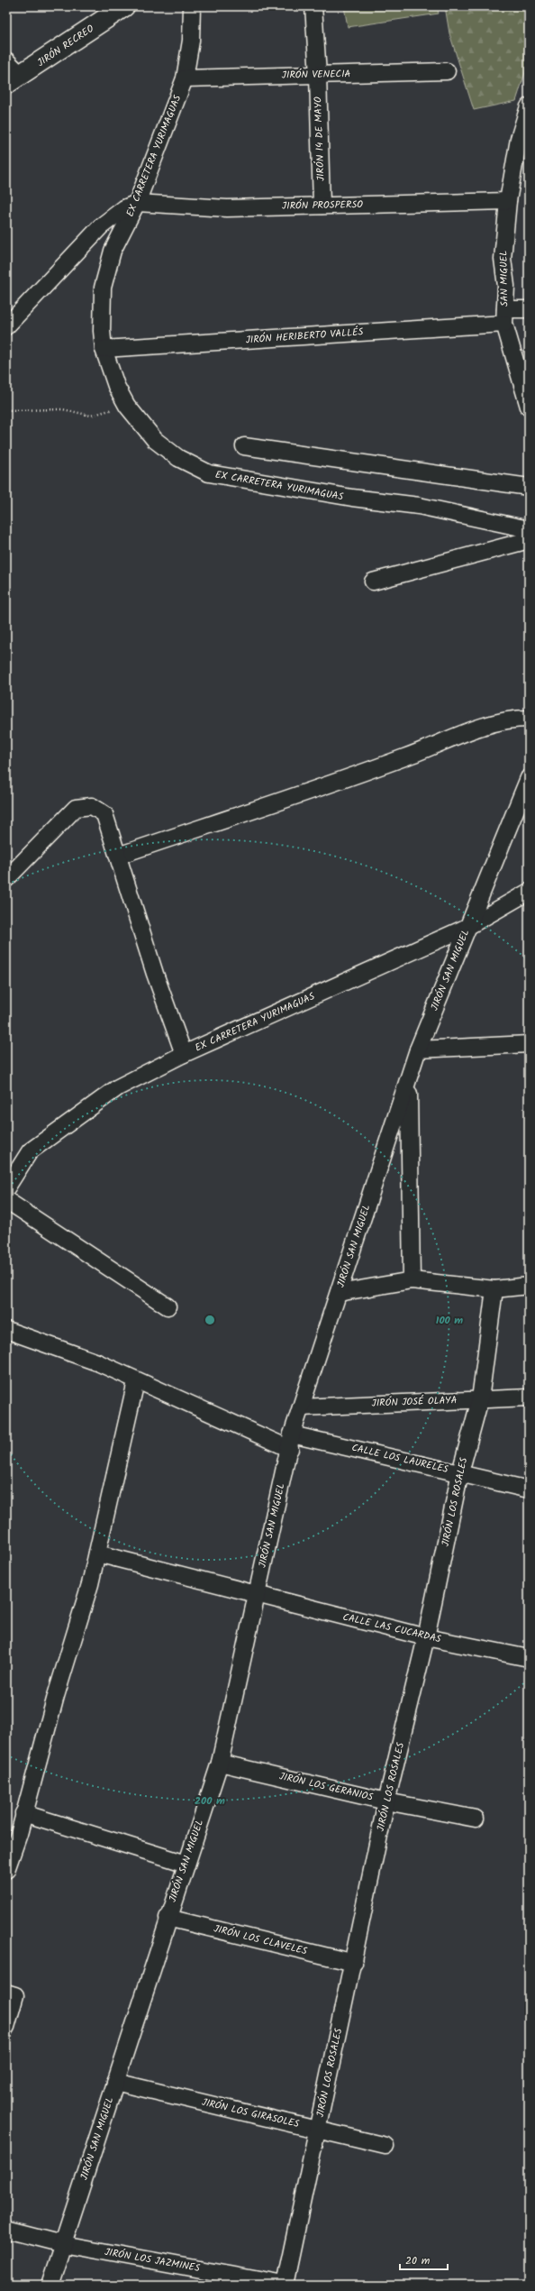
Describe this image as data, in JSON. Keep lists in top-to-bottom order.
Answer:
{
  "streets": {
    "main road": ["JIRÓN RECREO"],
    "street": [
      "JIRÓN VENECIA",
      "JIRÓN 14 DE MAYO",
      "EX CARRETERA YURIMAGUAS",
      "JIRÓN PROSPERSO",
      "SAN MIGUEL",
      "JIRÓN HERIBERTO VALLÉS",
      "JIRÓN SAN MIGUEL",
      "JIRÓN JOSÉ OLAYA",
      "CALLE LOS LAURELES",
      "JIRÓN LOS ROSALES",
      "CALLE LAS CUCARDAS",
      "JIRÓN LOS GERANIOS",
      "JIRÓN LOS CLAVELES",
      "JIRÓN LOS GIRASOLES",
      "JIRÓN LOS JAZMINES"
    ]
  },
  "crossings": [
    ["JIRÓN VENECIA", "JIRÓN 14 DE MAYO"],
    ["JIRÓN VENECIA", "EX CARRETERA YURIMAGUAS"],
    ["JIRÓN 14 DE MAYO", "JIRÓN PROSPERSO"],
    ["EX CARRETERA YURIMAGUAS", "JIRÓN PROSPERSO"],
    ["EX CARRETERA YURIMAGUAS", "JIRÓN HERIBERTO VALLÉS"],
    ["EX CARRETERA YURIMAGUAS", "JIRÓN SAN MIGUEL"],
    ["JIRÓN PROSPERSO", "SAN MIGUEL"],
    ["SAN MIGUEL", "JIRÓN HERIBERTO VALLÉS"],
    ["JIRÓN SAN MIGUEL", "JIRÓN JOSÉ OLAYA"],
    ["JIRÓN SAN MIGUEL", "CALLE LOS LAURELES"],
    ["JIRÓN SAN MIGUEL", "CALLE LAS CUCARDAS"],
    ["JIRÓN SAN MIGUEL", "JIRÓN LOS GERANIOS"],
    ["JIRÓN SAN MIGUEL", "JIRÓN LOS CLAVELES"],
    ["JIRÓN SAN MIGUEL", "JIRÓN LOS GIRASOLES"],
    ["JIRÓN SAN MIGUEL", "JIRÓN LOS JAZMINES"],
    ["JIRÓN JOSÉ OLAYA", "JIRÓN LOS ROSALES"],
    ["CALLE LOS LAURELES", "JIRÓN LOS ROSALES"],
    ["JIRÓN LOS ROSALES", "CALLE LAS CUCARDAS"],
    ["JIRÓN LOS ROSALES", "JIRÓN LOS GERANIOS"],
    ["JIRÓN LOS ROSALES", "JIRÓN LOS CLAVELES"],
    ["JIRÓN LOS ROSALES", "JIRÓN LOS GIRASOLES"],
    ["JIRÓN LOS ROSALES", "JIRÓN LOS JAZMINES"]
  ],
  "scale_bar": "20 m",
  "rings": ["100 m", "200 m"]
}
